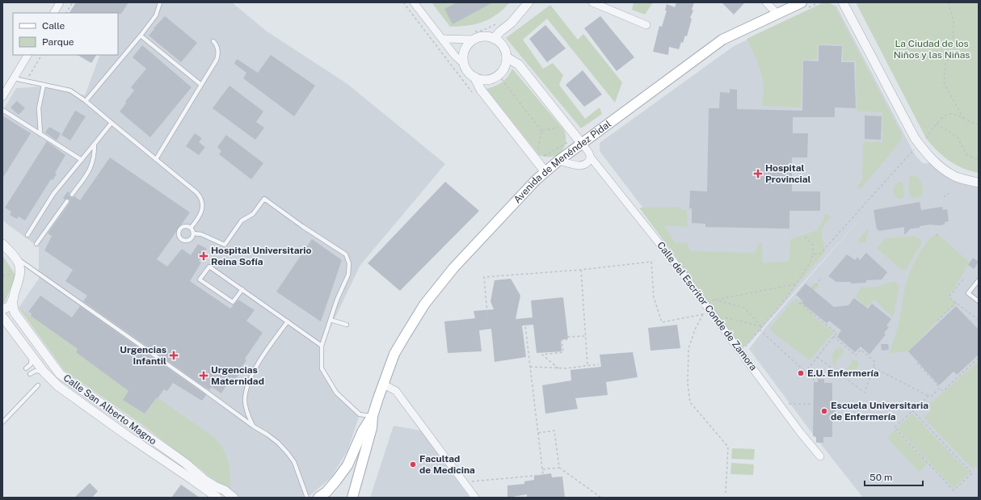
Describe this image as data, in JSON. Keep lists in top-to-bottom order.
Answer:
{
  "streets": {
    "main road": ["Avenida de Menéndez Pidal"],
    "street": ["Calle del Escritor Conde de Zamora", "Calle San Alberto Magno"]
  },
  "crossings": [
    ["Avenida de Menéndez Pidal", "Calle del Escritor Conde de Zamora"]
  ],
  "parks": ["La Ciudad de los Niños y las Niñas"],
  "places": {
    "health": [
      "Hospital Provincial",
      "Hospital Universitario Reina Sofía",
      "Urgencias Infantil",
      "Urgencias Maternidad"
    ],
    "other": ["E.U. Enfermería", "Escuela Universitaria de Enfermería", "Facultad de Medicina"]
  },
  "legend": ["Calle", "Parque"],
  "scale_bar": "50 m"
}
